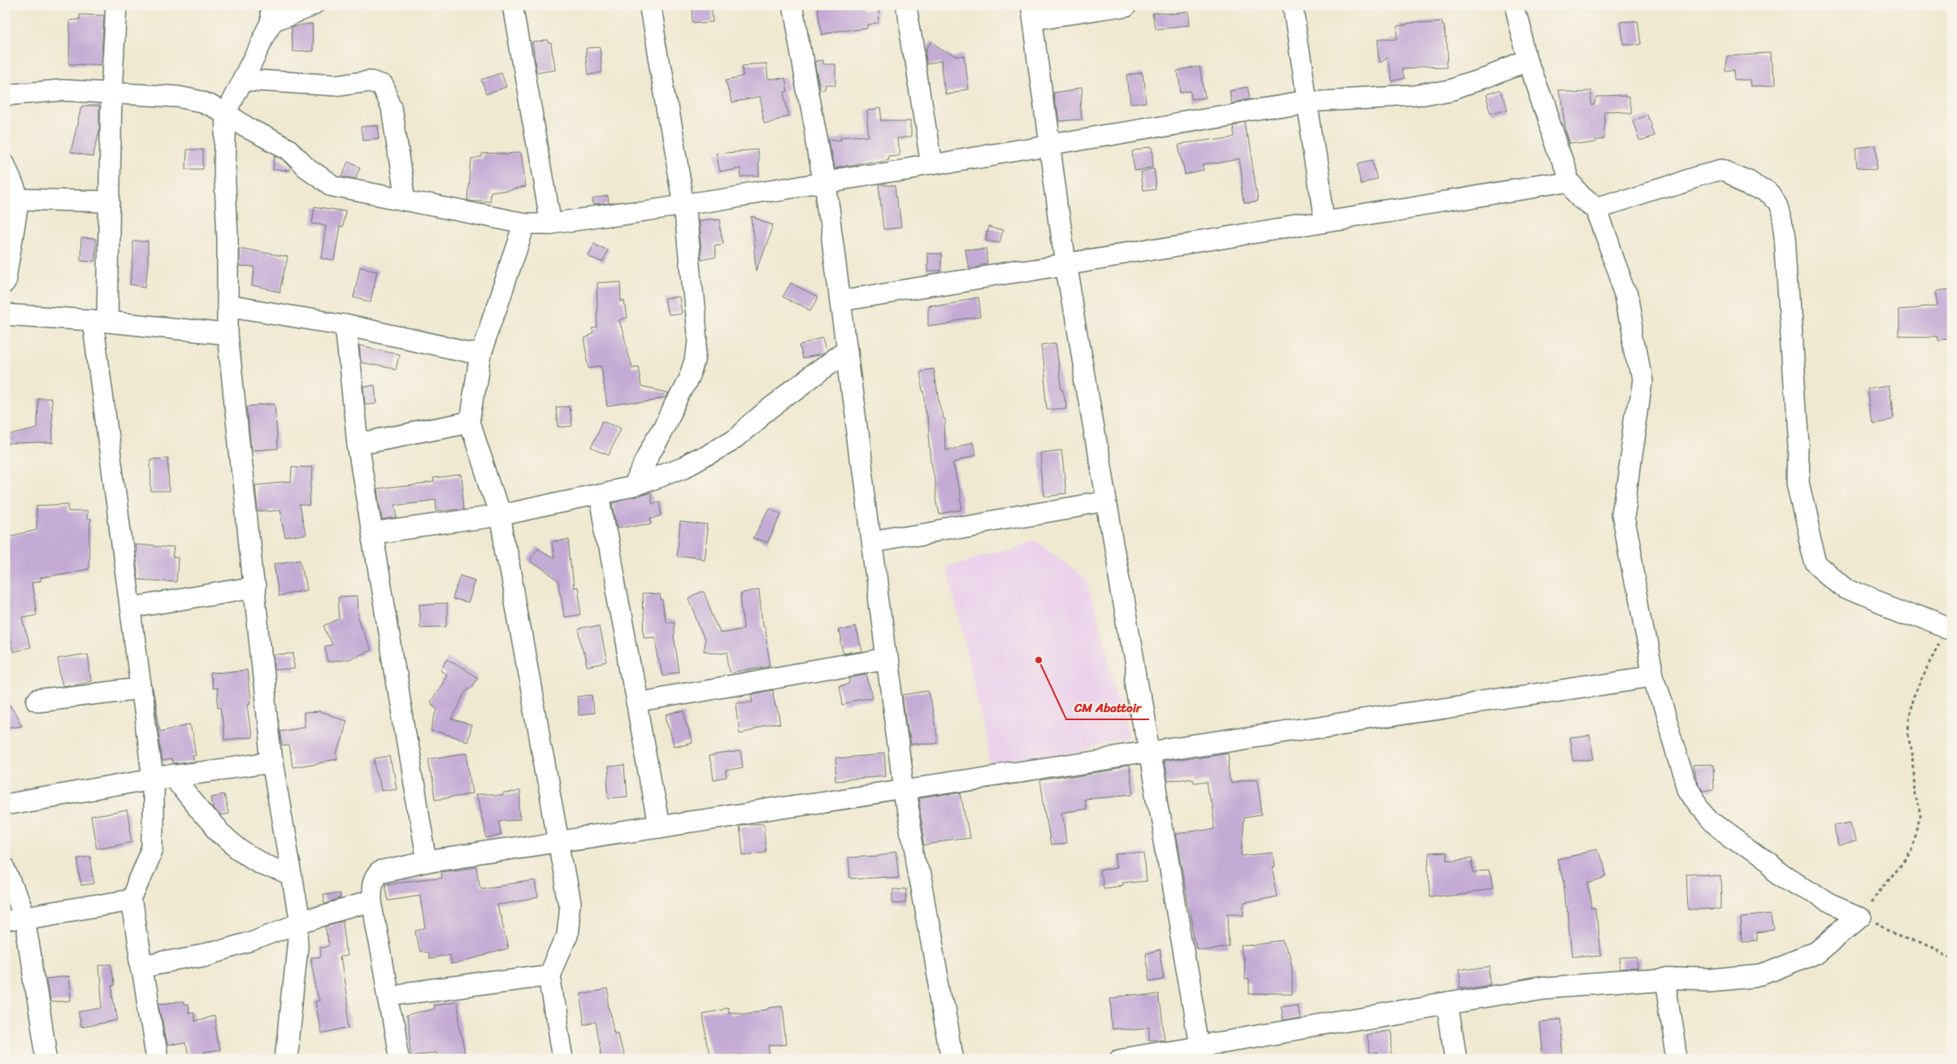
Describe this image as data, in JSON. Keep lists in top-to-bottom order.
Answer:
{
  "places": ["CM Abattoir"]
}
